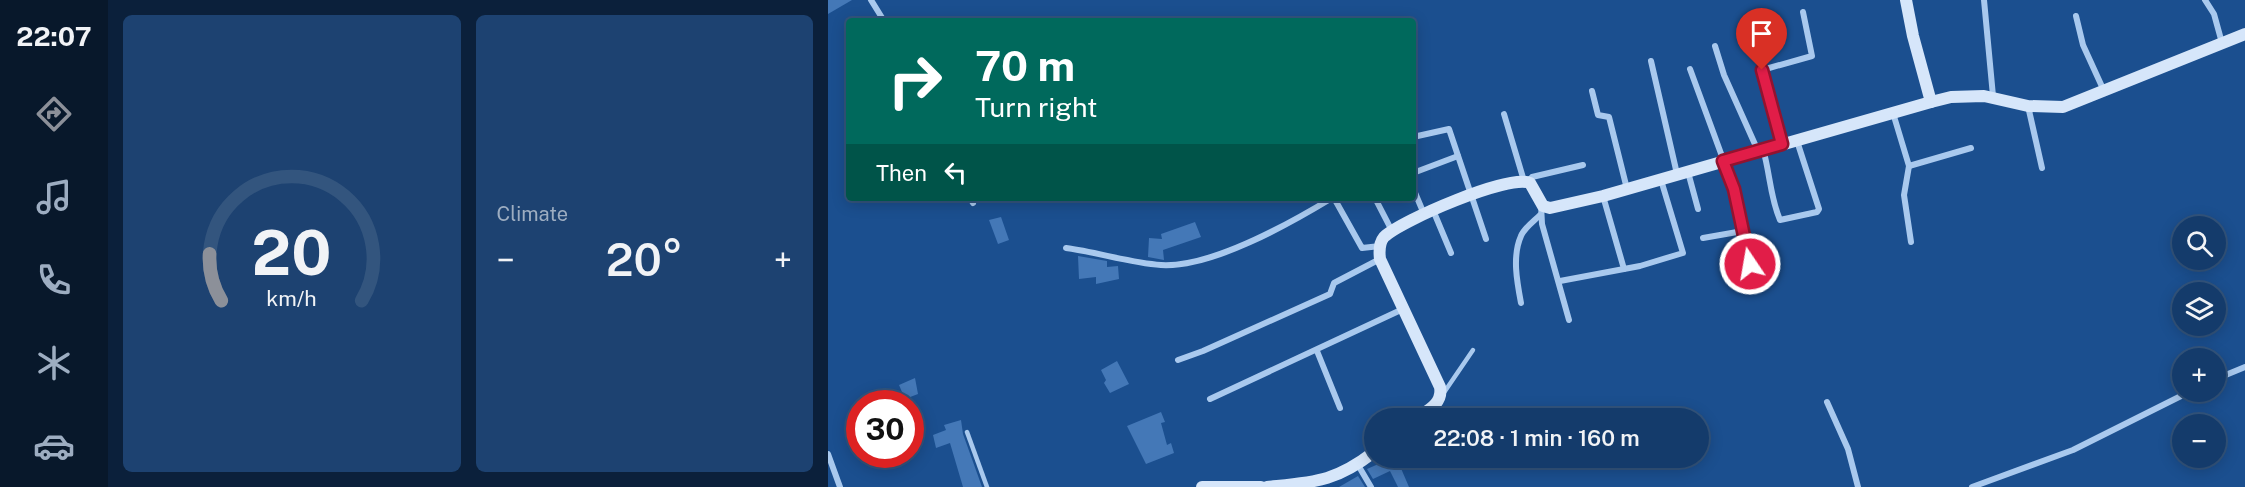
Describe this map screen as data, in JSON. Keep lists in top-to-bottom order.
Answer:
{
  "page": {
    "tabs": "22:07",
    "tile": "Climate",
    "turn": ["70 m", "Turn right"],
    "then": "Then",
    "map_buttons": ["+", "−"],
    "heat": ["−", "20°", "+"],
    "limit": "30",
    "trip": "22:08 · 1 min · 160 m",
    "gauge": ["20", "km/h"]
  }
}
